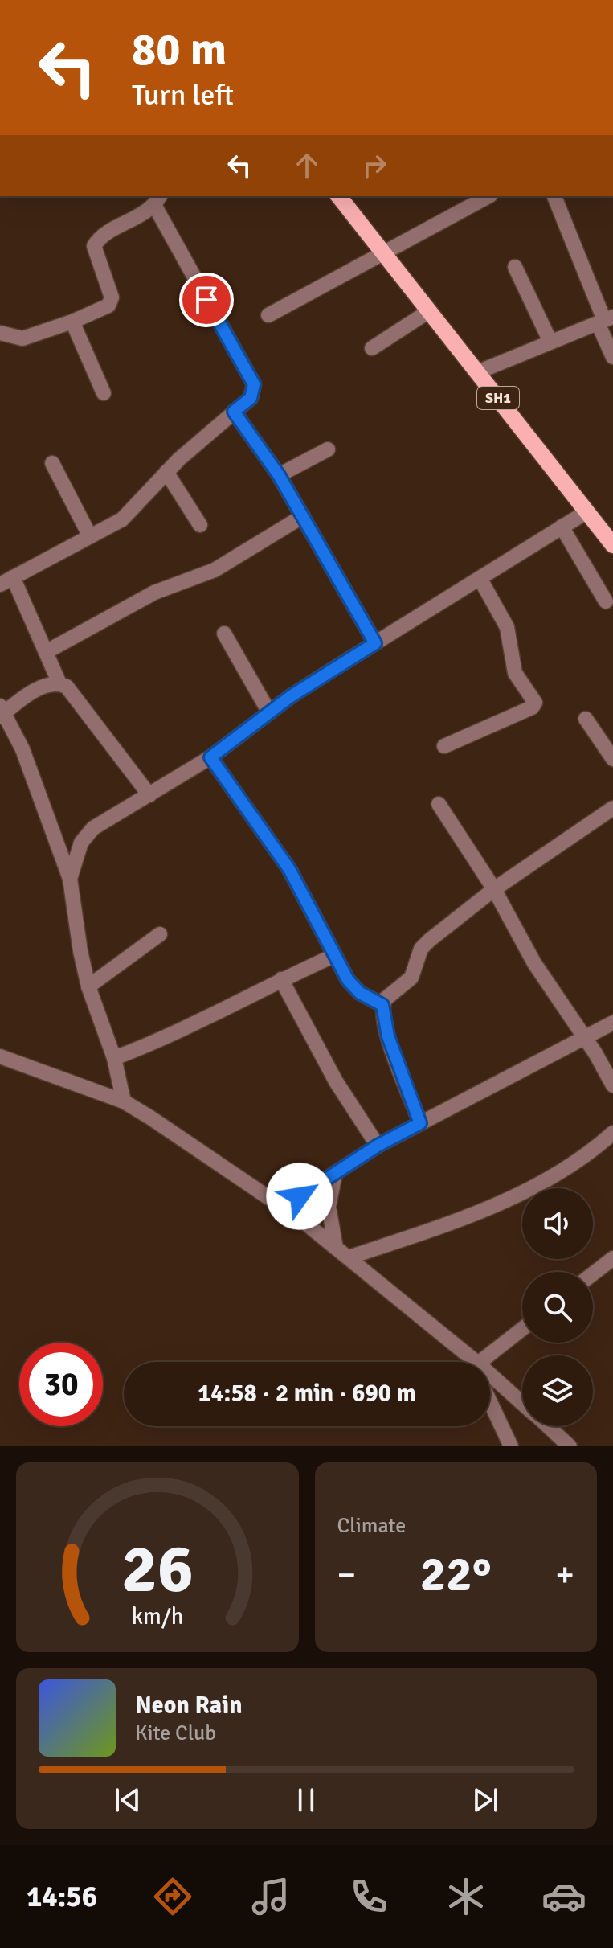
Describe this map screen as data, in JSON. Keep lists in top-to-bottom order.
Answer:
{
  "streets": {
    "main road": ["SH1"]
  },
  "page": {
    "turn": ["80 m", "Turn left"],
    "limit": "30",
    "trip": "14:58 · 2 min · 690 m",
    "tile": "Climate",
    "heat": ["−", "22°", "+"],
    "song": ["Neon Rain", "Kite Club"],
    "tabs": "14:56",
    "gauge": ["26", "km/h"]
  }
}
